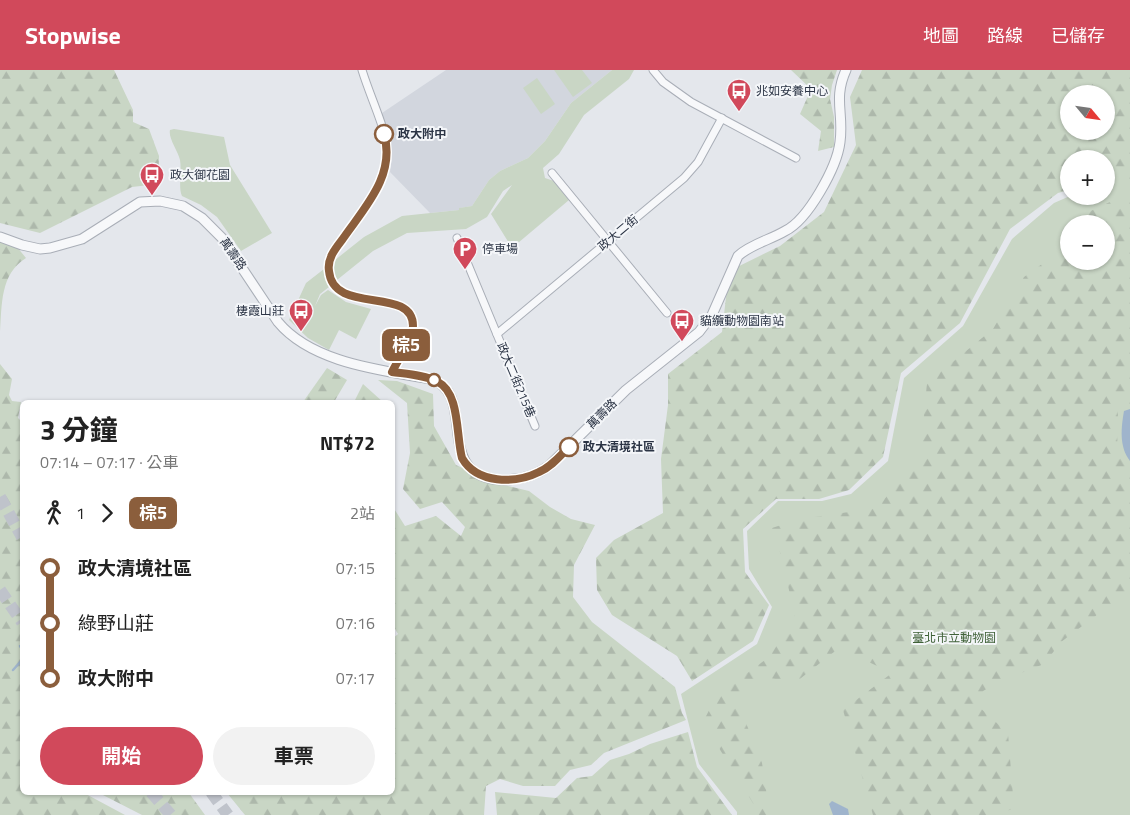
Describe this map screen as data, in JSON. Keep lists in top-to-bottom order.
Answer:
{
  "streets": {
    "street": ["政大二街", "萬壽路", "政大二街215巷"]
  },
  "crossings": [
    ["政大二街", "政大二街215巷"]
  ],
  "parks": ["臺北市立動物園"],
  "places": {
    "bus stop": [
      "兆如安養中心",
      "政大御花園",
      "棲霞山莊",
      "貓纜動物園南站"
    ],
    "other": ["政大附中", "政大清境社區"],
    "parking": ["停車場"]
  },
  "lines": ["bus line 棕5"],
  "north": "bottom right",
  "page": {
    "header": "Stopwise",
    "nav": ["地圖", "路線", "已儲存"],
    "on_map": "棕5",
    "map_buttons": ["+", "−"],
    "heading": ["3 分鐘", "07:14 – 07:17 · 公車", "NT$72"],
    "legs": ["1", "棕5", "2站"],
    "list": [
      {
        "name": "政大清境社區",
        "value": "07:15"
      },
      {
        "name": "綠野山莊",
        "value": "07:16"
      },
      {
        "name": "政大附中",
        "value": "07:17"
      }
    ],
    "buttons": ["開始", "車票"]
  }
}
